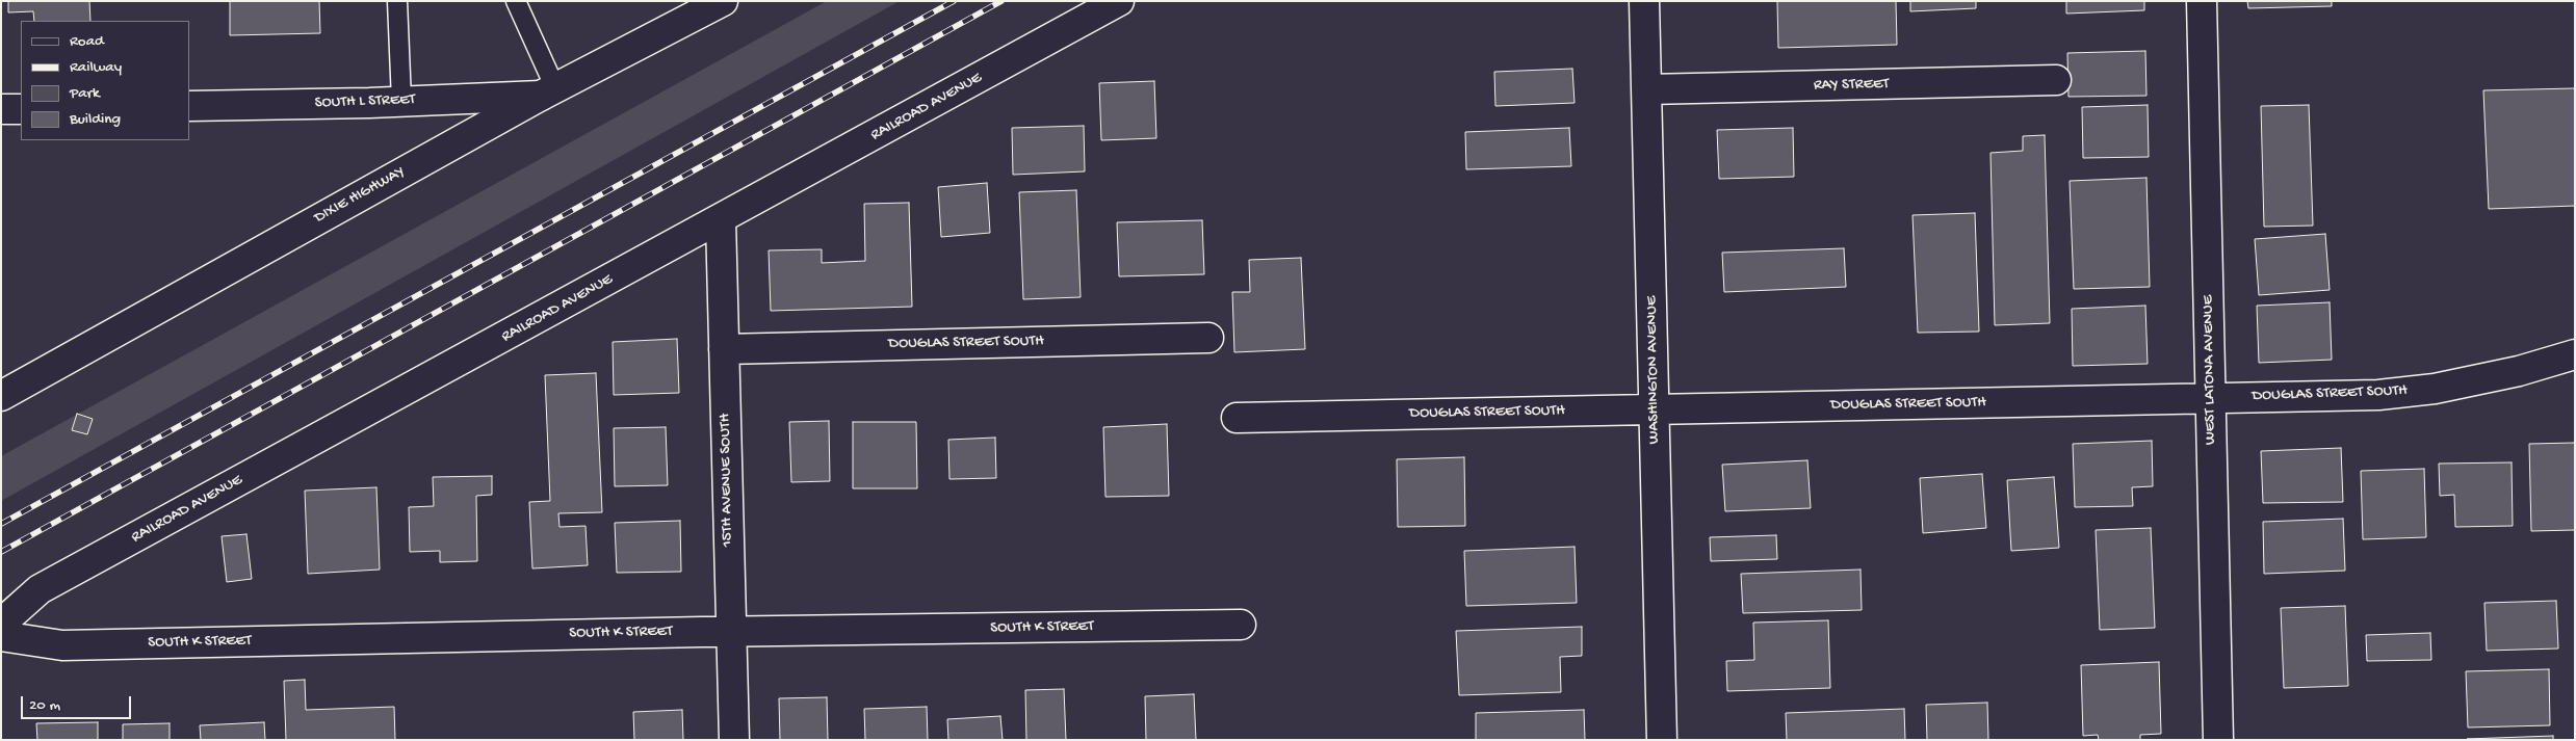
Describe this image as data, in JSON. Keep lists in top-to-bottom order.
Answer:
{
  "streets": {
    "street": [
      "RAY STREET",
      "SOUTH L STREET",
      "RAILROAD AVENUE",
      "DIXIE HIGHWAY",
      "DOUGLAS STREET SOUTH",
      "WASHINGTON AVENUE",
      "WEST LATONA AVENUE",
      "15TH AVENUE SOUTH",
      "SOUTH K STREET"
    ]
  },
  "crossings": [
    ["RAY STREET", "WASHINGTON AVENUE"],
    ["SOUTH L STREET", "DIXIE HIGHWAY"],
    ["RAILROAD AVENUE", "15TH AVENUE SOUTH"],
    ["DOUGLAS STREET SOUTH", "WASHINGTON AVENUE"],
    ["DOUGLAS STREET SOUTH", "WEST LATONA AVENUE"],
    ["DOUGLAS STREET SOUTH", "15TH AVENUE SOUTH"],
    ["15TH AVENUE SOUTH", "SOUTH K STREET"]
  ],
  "legend": [
    "Road",
    "Railway",
    "Park",
    "Building"
  ],
  "scale_bar": "20 m"
}
